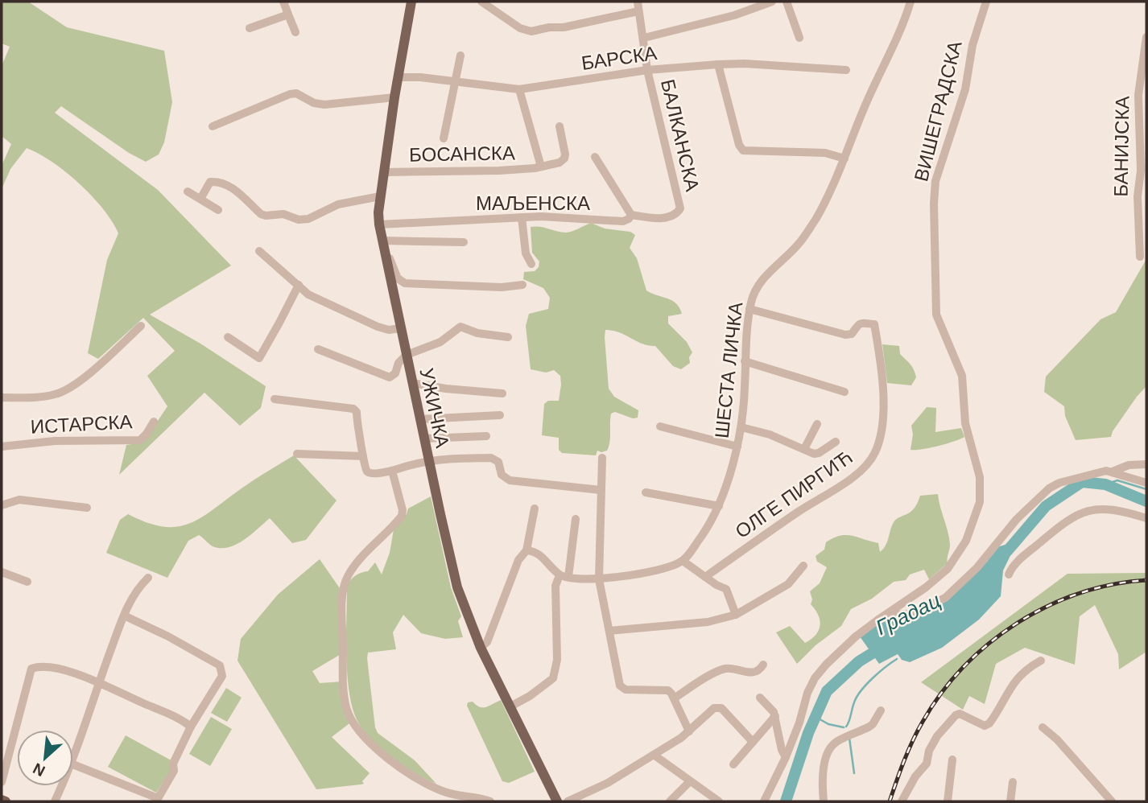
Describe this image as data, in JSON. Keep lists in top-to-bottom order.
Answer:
{
  "streets": {
    "main road": ["УЖИЧКА"],
    "street": [
      "БАРСКА",
      "ВИШЕГРАДСКА",
      "БАЛКАНСКА",
      "БАНИЈСКА",
      "БОСАНСКА",
      "МАЉЕНСКА",
      "ШЕСТА ЛИЧКА",
      "ИСТАРСКА",
      "ОЛГЕ ПИРГИЋ"
    ]
  },
  "crossings": [
    ["БАРСКА", "БАЛКАНСКА"],
    ["БАРСКА", "УЖИЧКА"],
    ["БАЛКАНСКА", "МАЉЕНСКА"],
    ["БОСАНСКА", "УЖИЧКА"],
    ["МАЉЕНСКА", "УЖИЧКА"],
    ["ШЕСТА ЛИЧКА", "ОЛГЕ ПИРГИЋ"]
  ],
  "water": ["Градац"],
  "north": "bottom left"
}
